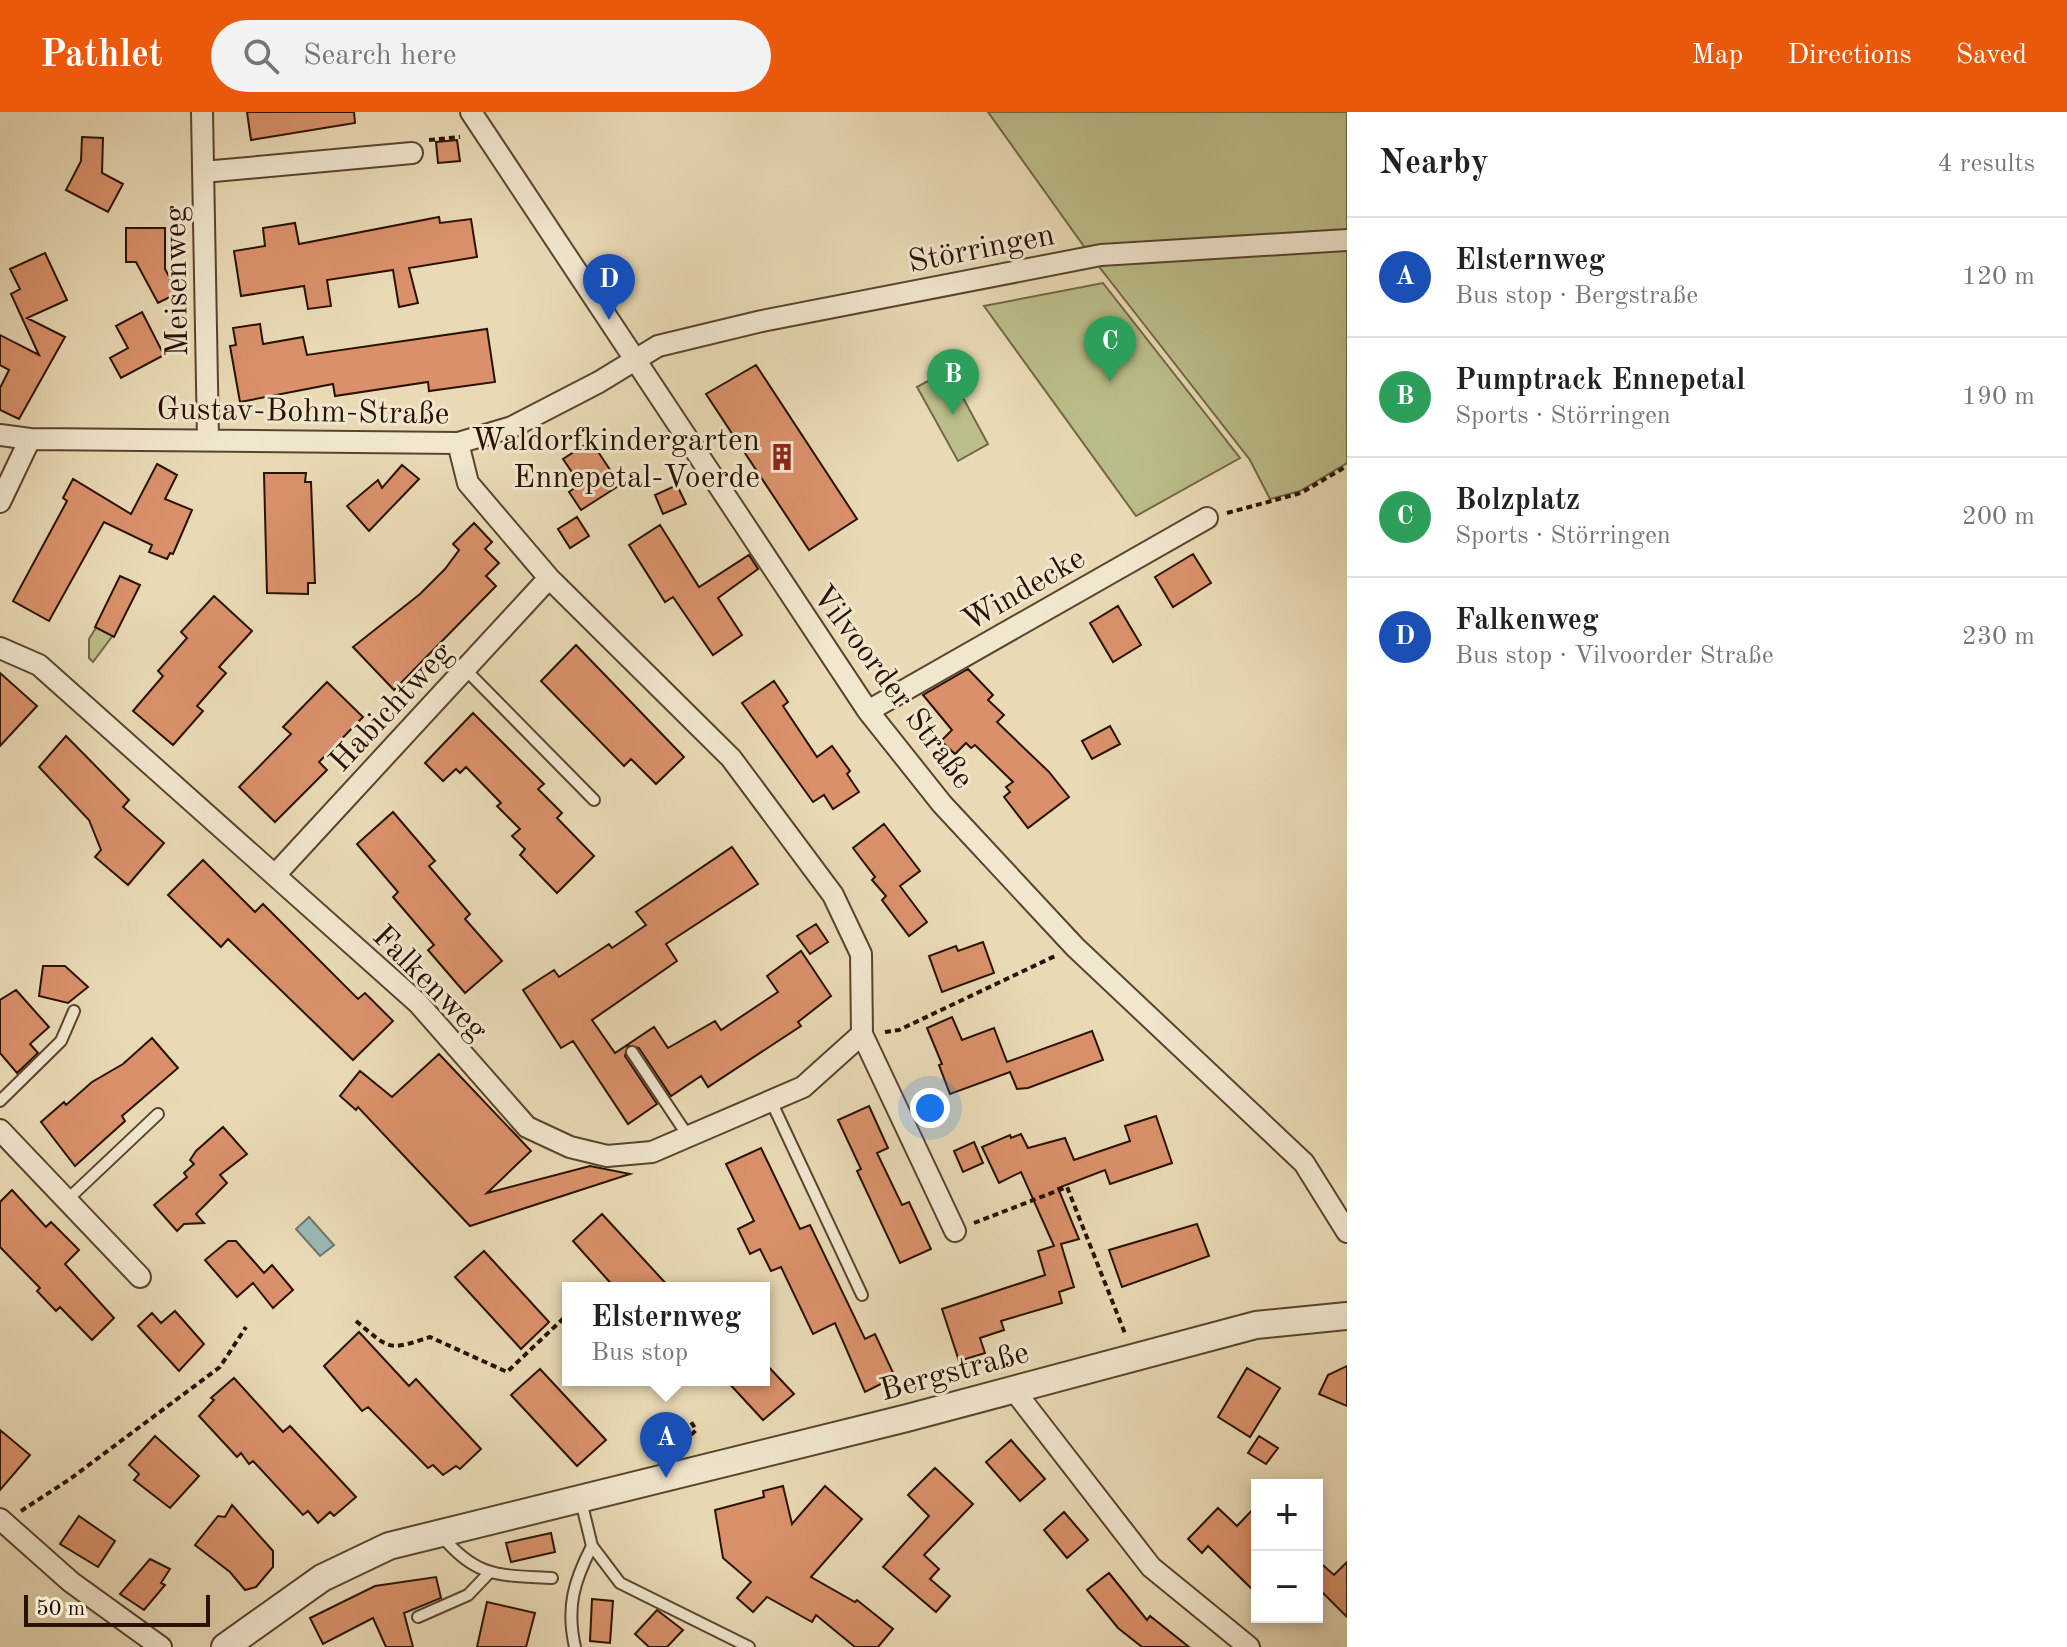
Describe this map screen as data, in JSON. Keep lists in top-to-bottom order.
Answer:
{
  "streets": {
    "street": [
      "Störringen",
      "Meisenweg",
      "Gustav-Bohm-Straße",
      "Windecke",
      "Vilvoorder Straße",
      "Habichtweg",
      "Falkenweg",
      "Bergstraße"
    ]
  },
  "crossings": [
    ["Störringen", "Gustav-Bohm-Straße"],
    ["Störringen", "Vilvoorder Straße"],
    ["Meisenweg", "Gustav-Bohm-Straße"],
    ["Gustav-Bohm-Straße", "Vilvoorder Straße"],
    ["Windecke", "Vilvoorder Straße"],
    ["Habichtweg", "Falkenweg"]
  ],
  "places": {
    "building": ["Waldorfkindergarten Ennepetal-Voerde"]
  },
  "scale_bar": "50 m",
  "page": {
    "header": "Pathlet",
    "search": "Search here",
    "nav": ["Map", "Directions", "Saved"],
    "heading": ["Nearby", "4 results"],
    "list": [
      {
        "mark": "A",
        "name": "Elsternweg",
        "note": "Bus stop · Bergstraße",
        "value": "120 m"
      },
      {
        "mark": "B",
        "name": "Pumptrack Ennepetal",
        "note": "Sports · Störringen",
        "value": "190 m"
      },
      {
        "mark": "C",
        "name": "Bolzplatz",
        "note": "Sports · Störringen",
        "value": "200 m"
      },
      {
        "mark": "D",
        "name": "Falkenweg",
        "note": "Bus stop · Vilvoorder Straße",
        "value": "230 m"
      }
    ],
    "pins": [
      "D",
      "C",
      "B",
      "A"
    ],
    "popup": ["Elsternweg", "Bus stop"],
    "map_buttons": ["+", "−"],
    "scale": "50 m"
  }
}
